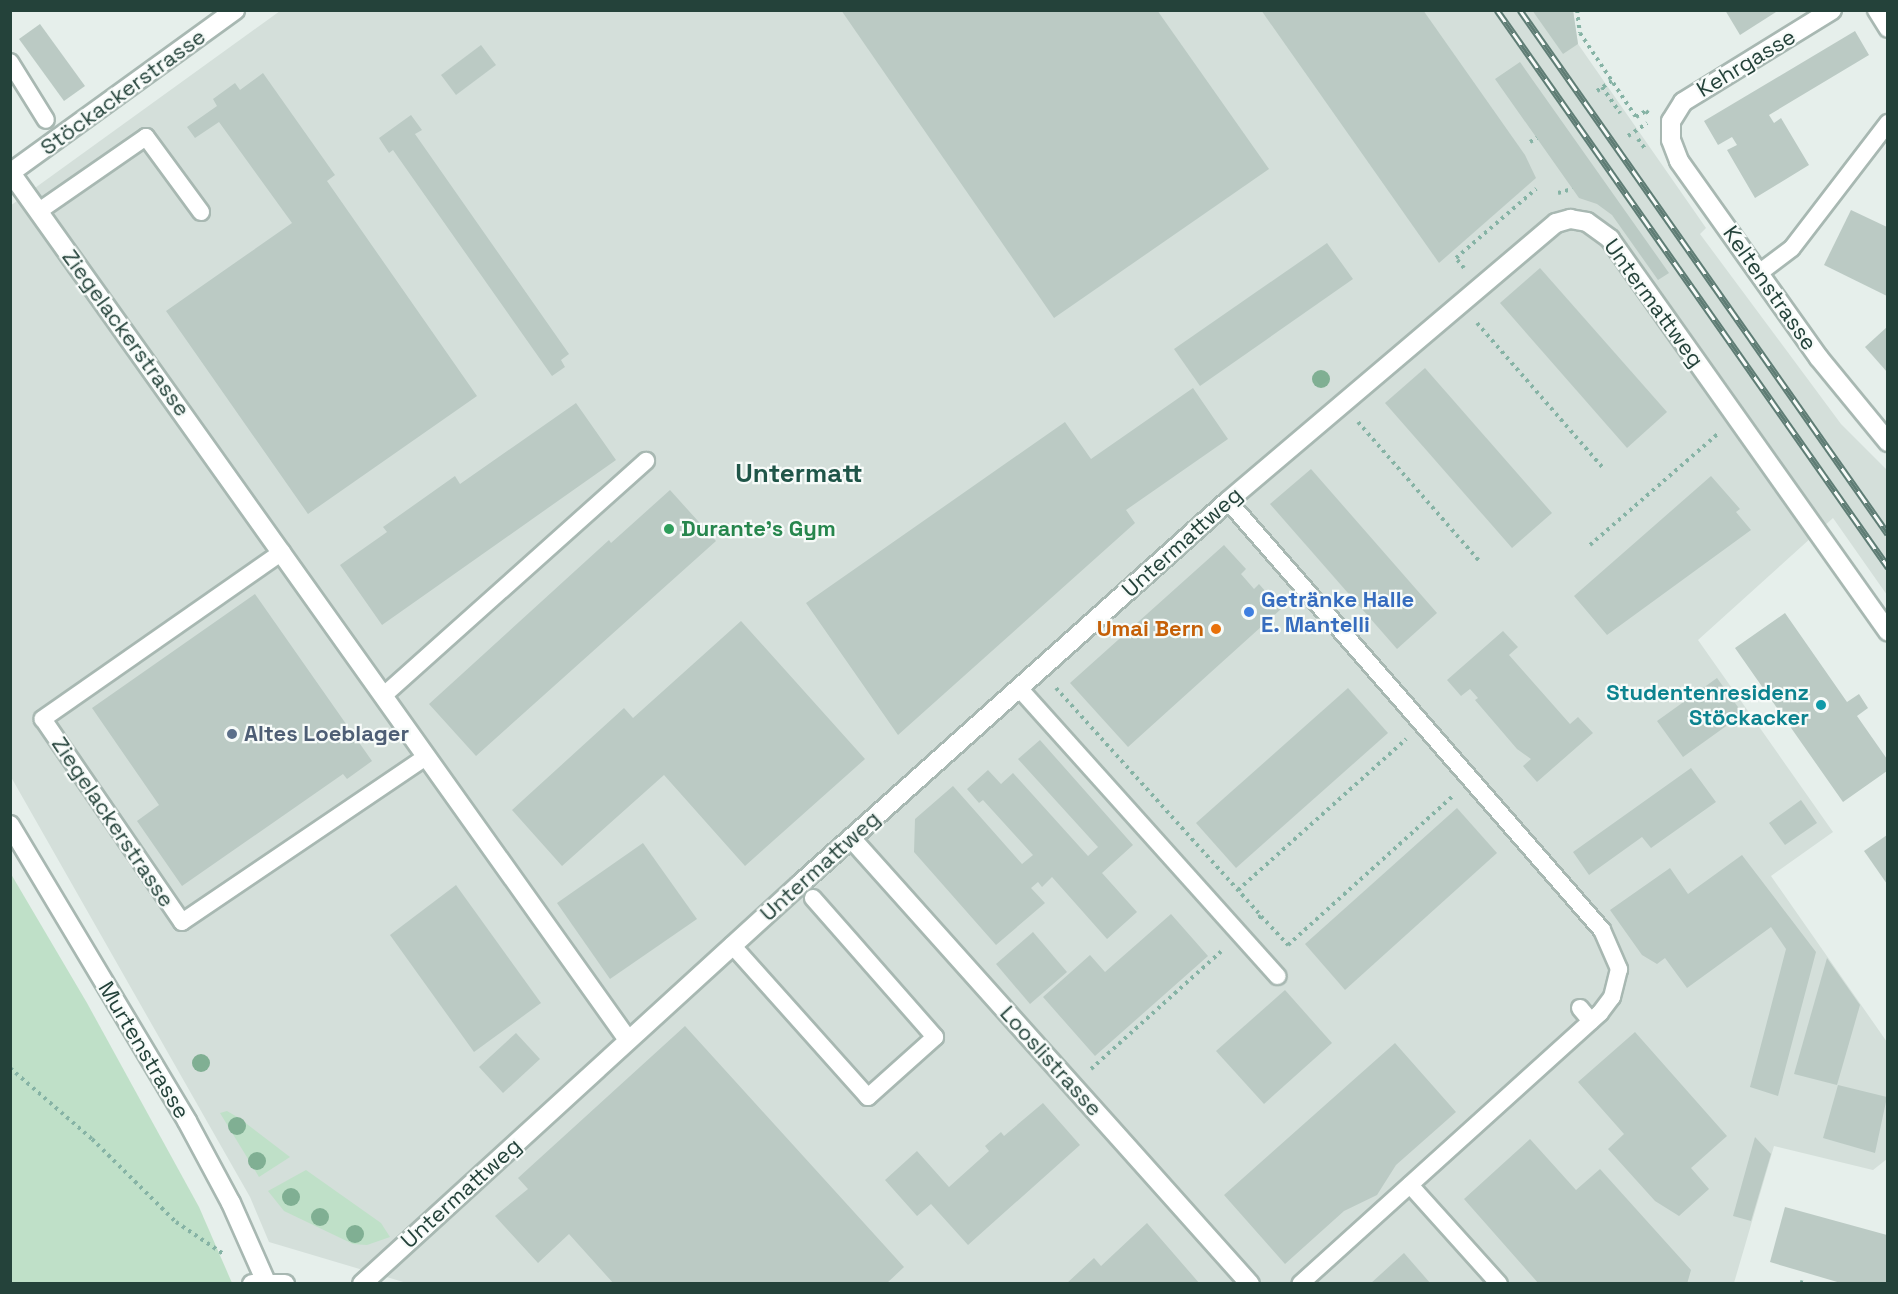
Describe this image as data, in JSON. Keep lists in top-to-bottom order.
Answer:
{
  "streets": {
    "street": [
      "Kehrgasse",
      "Stöckackerstrasse",
      "Keltenstrasse",
      "Untermattweg",
      "Ziegelackerstrasse",
      "Murtenstrasse",
      "Looslistrasse"
    ]
  },
  "crossings": [
    ["Kehrgasse", "Keltenstrasse"],
    ["Stöckackerstrasse", "Ziegelackerstrasse"],
    ["Untermattweg", "Ziegelackerstrasse"],
    ["Untermattweg", "Looslistrasse"]
  ],
  "districts": ["Untermatt"],
  "places": [
    "Durante's Gym",
    "Getränke Halle E. Mantelli",
    "Umai Bern",
    "Studentenresidenz Stöckacker",
    "Altes Loeblager"
  ]
}
